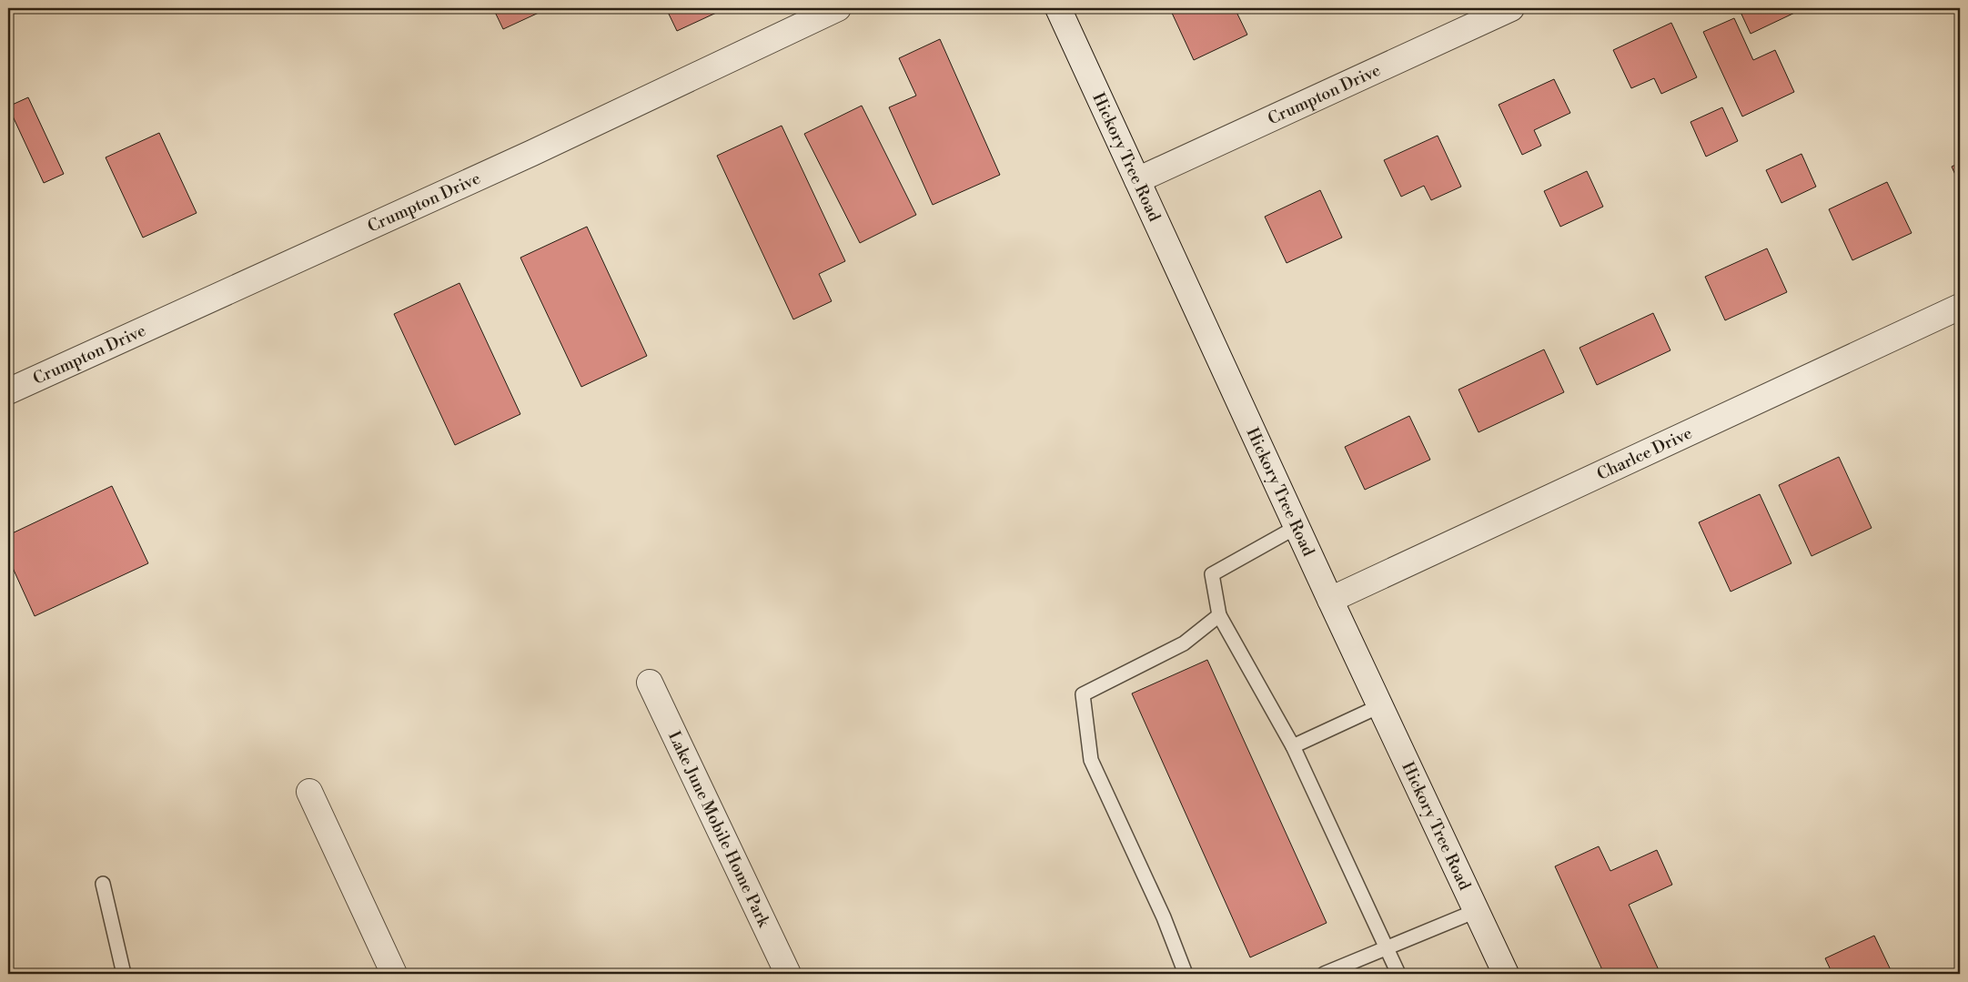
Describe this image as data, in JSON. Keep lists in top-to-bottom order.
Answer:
{
  "streets": {
    "street": [
      "Crumpton Drive",
      "Hickory Tree Road",
      "Charlce Drive",
      "Lake June Mobile Home Park"
    ]
  },
  "crossings": [
    ["Crumpton Drive", "Hickory Tree Road"],
    ["Hickory Tree Road", "Charlce Drive"]
  ]
}
